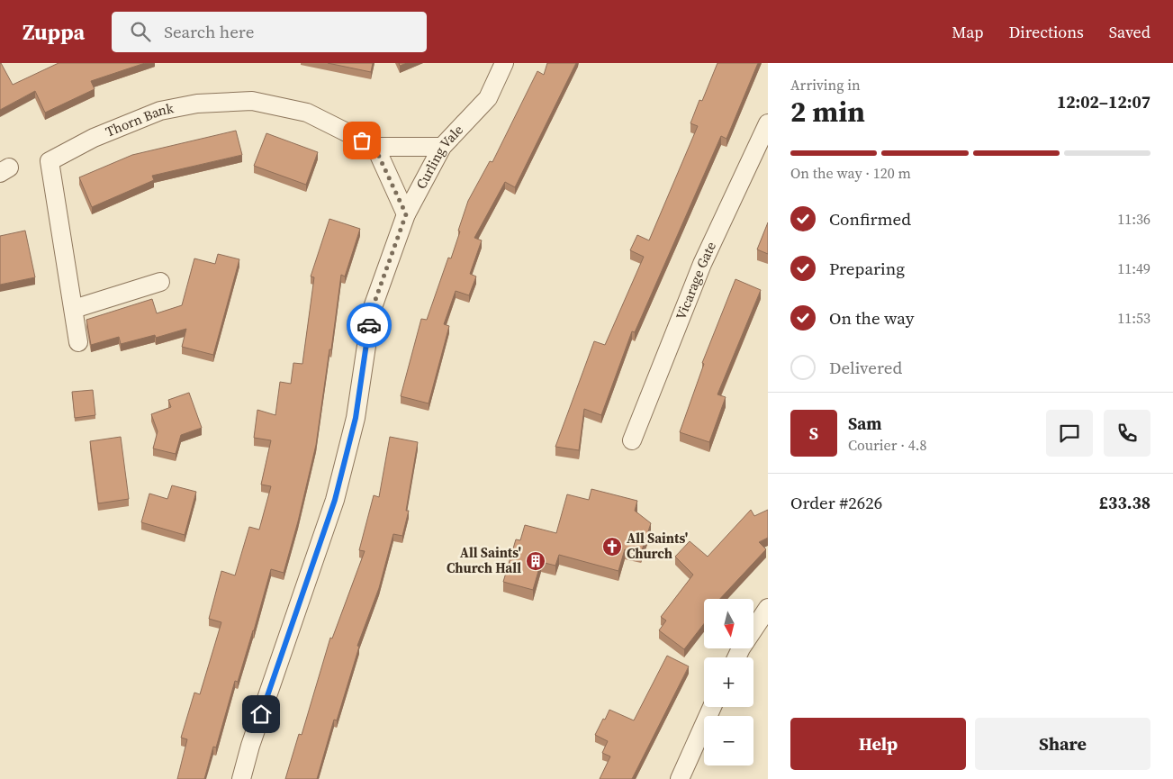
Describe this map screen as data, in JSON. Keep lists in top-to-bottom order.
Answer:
{
  "streets": {
    "street": ["Thorn Bank", "Curling Vale", "Vicarage Gate"]
  },
  "crossings": [
    ["Thorn Bank", "Curling Vale"]
  ],
  "places": {
    "church": ["All Saints' Church"],
    "building": ["All Saints' Church Hall"]
  },
  "north": "bottom",
  "page": {
    "header": "Zuppa",
    "search": "Search here",
    "nav": ["Map", "Directions", "Saved"],
    "heading": ["2 min", "Arriving in", "12:02–12:07"],
    "panel": [
      "Sam",
      "Courier · 4.8",
      "Order #2626",
      "£33.38"
    ],
    "bar": "On the way · 120 m",
    "list": [
      ["Confirmed", "11:36"],
      ["Preparing", "11:49"],
      ["On the way", "11:53"],
      "Delivered"
    ],
    "round": "S",
    "map_buttons": ["+", "−"],
    "buttons": ["Help", "Share"]
  }
}
